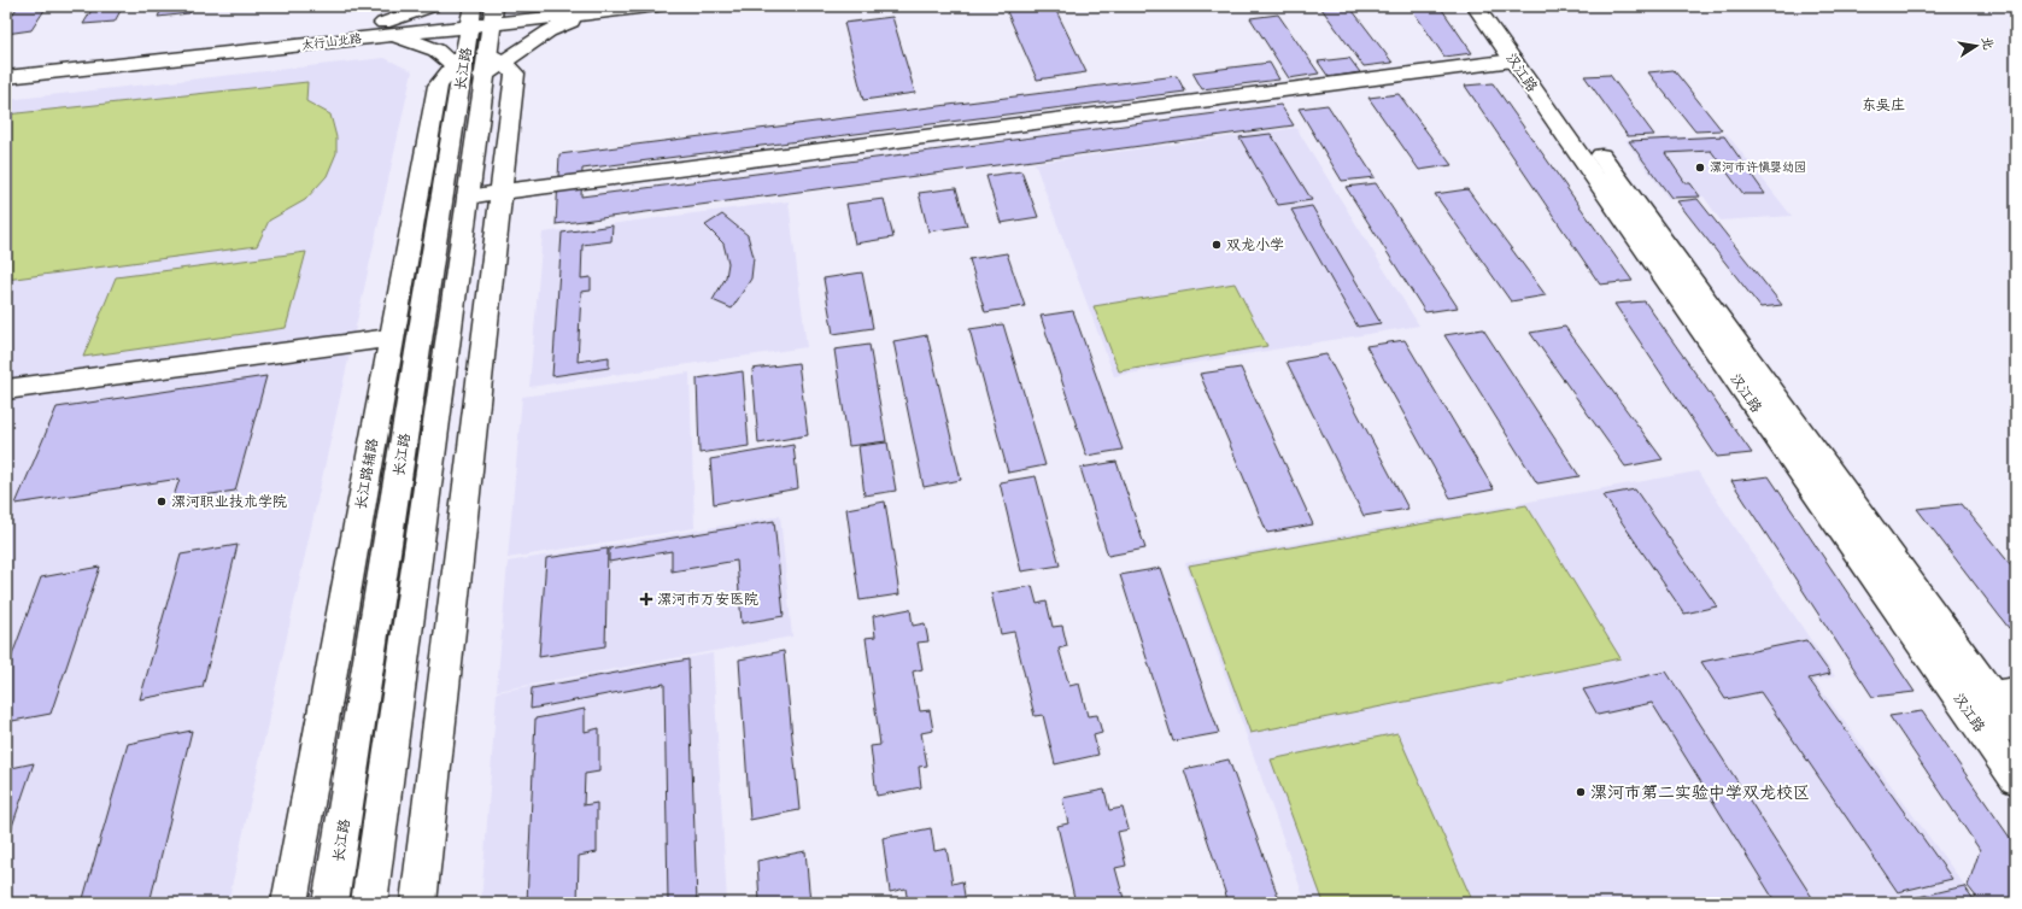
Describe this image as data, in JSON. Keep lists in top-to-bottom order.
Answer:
{
  "streets": {
    "street": [
      "太行山北路",
      "长江路",
      "汉江路",
      "长江路辅路"
    ]
  },
  "crossings": [
    ["太行山北路", "长江路"],
    ["长江路", "长江路辅路"]
  ],
  "districts": ["东吴庄"],
  "places": {
    "other": [
      "漯河市许慎婴幼园",
      "双龙小学",
      "漯河职业技术学院",
      "漯河市第二实验中学双龙校区"
    ],
    "health": ["漯河市万安医院"]
  },
  "north": "right"
}
